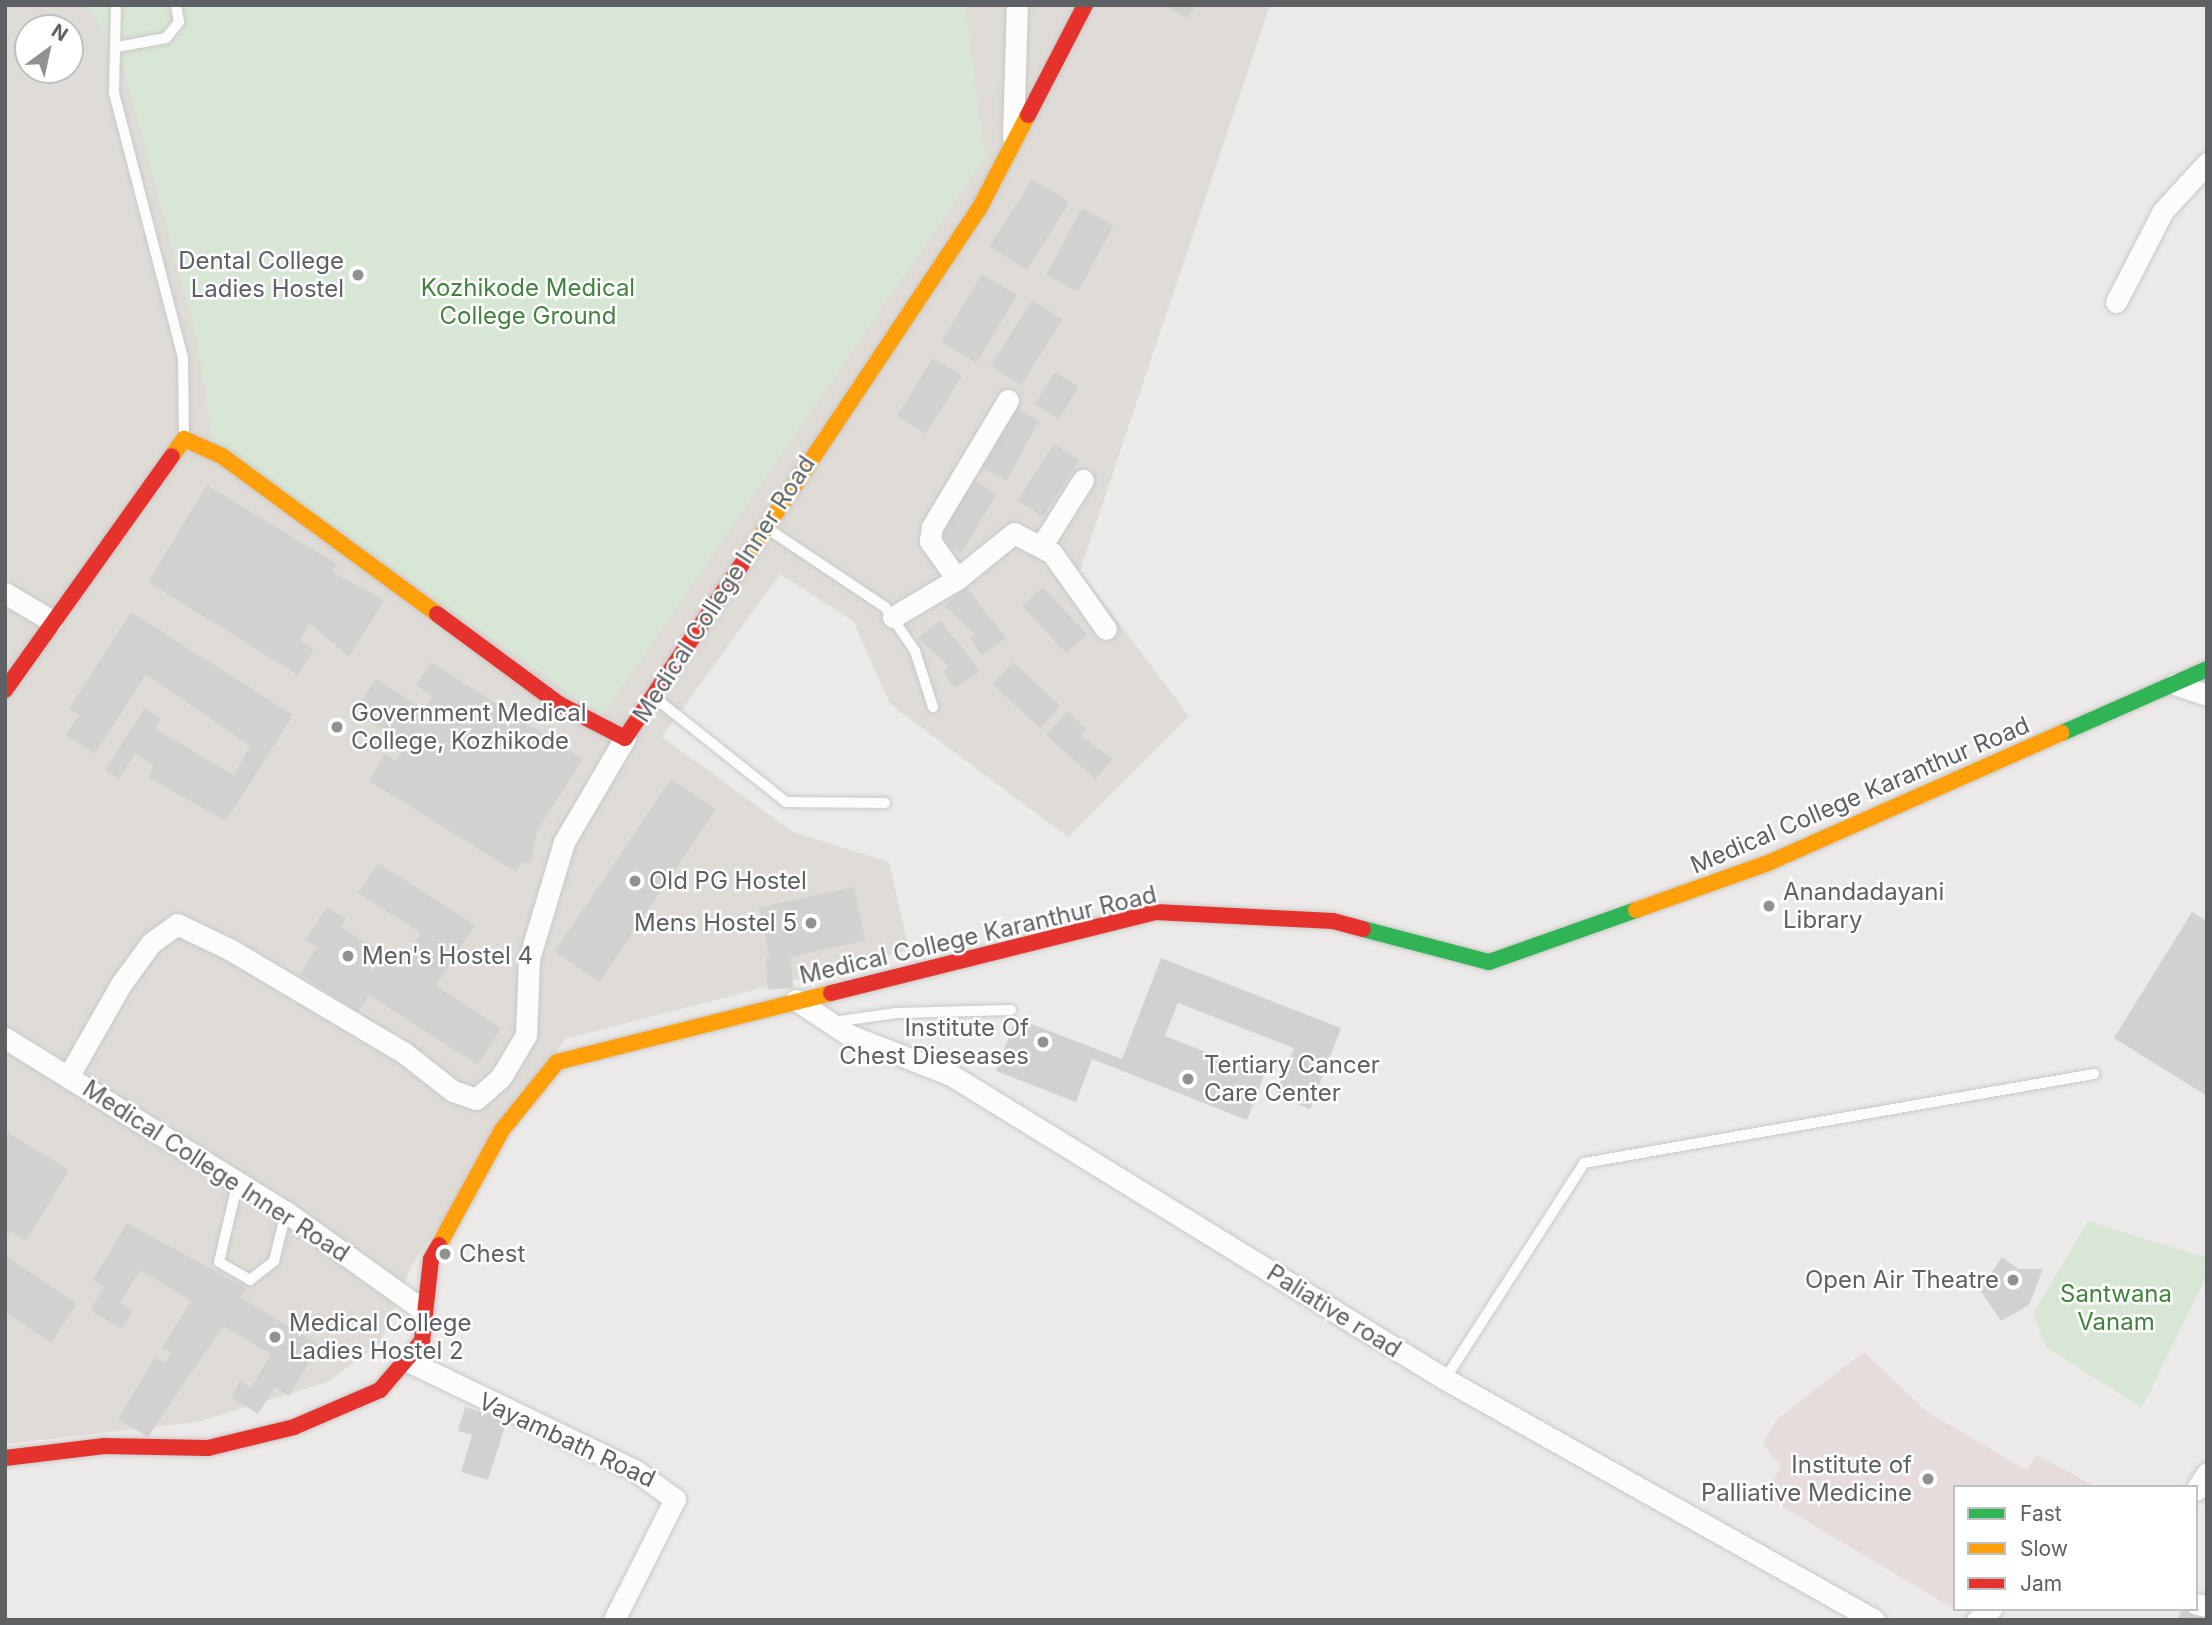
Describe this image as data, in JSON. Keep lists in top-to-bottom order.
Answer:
{
  "streets": {
    "main road": ["Medical College Inner Road", "Medical College Karanthur Road"],
    "street": ["Paliative road", "Vayambath Road"]
  },
  "crossings": [
    ["Medical College Inner Road", "Medical College Karanthur Road"],
    ["Medical College Karanthur Road", "Paliative road"],
    ["Medical College Karanthur Road", "Vayambath Road"]
  ],
  "parks": ["Kozhikode Medical College Ground", "Santwana Vanam"],
  "places": [
    "Dental College Ladies Hostel",
    "Government Medical College, Kozhikode",
    "Old PG Hostel",
    "Anandadayani Library",
    "Mens Hostel 5",
    "Men's Hostel 4",
    "Institute Of Chest Dieseases",
    "Tertiary Cancer Care Center",
    "Chest",
    "Open Air Theatre",
    "Medical College Ladies Hostel 2",
    "Institute of Palliative Medicine"
  ],
  "legend": ["Fast", "Slow", "Jam"],
  "north": "top right"
}
